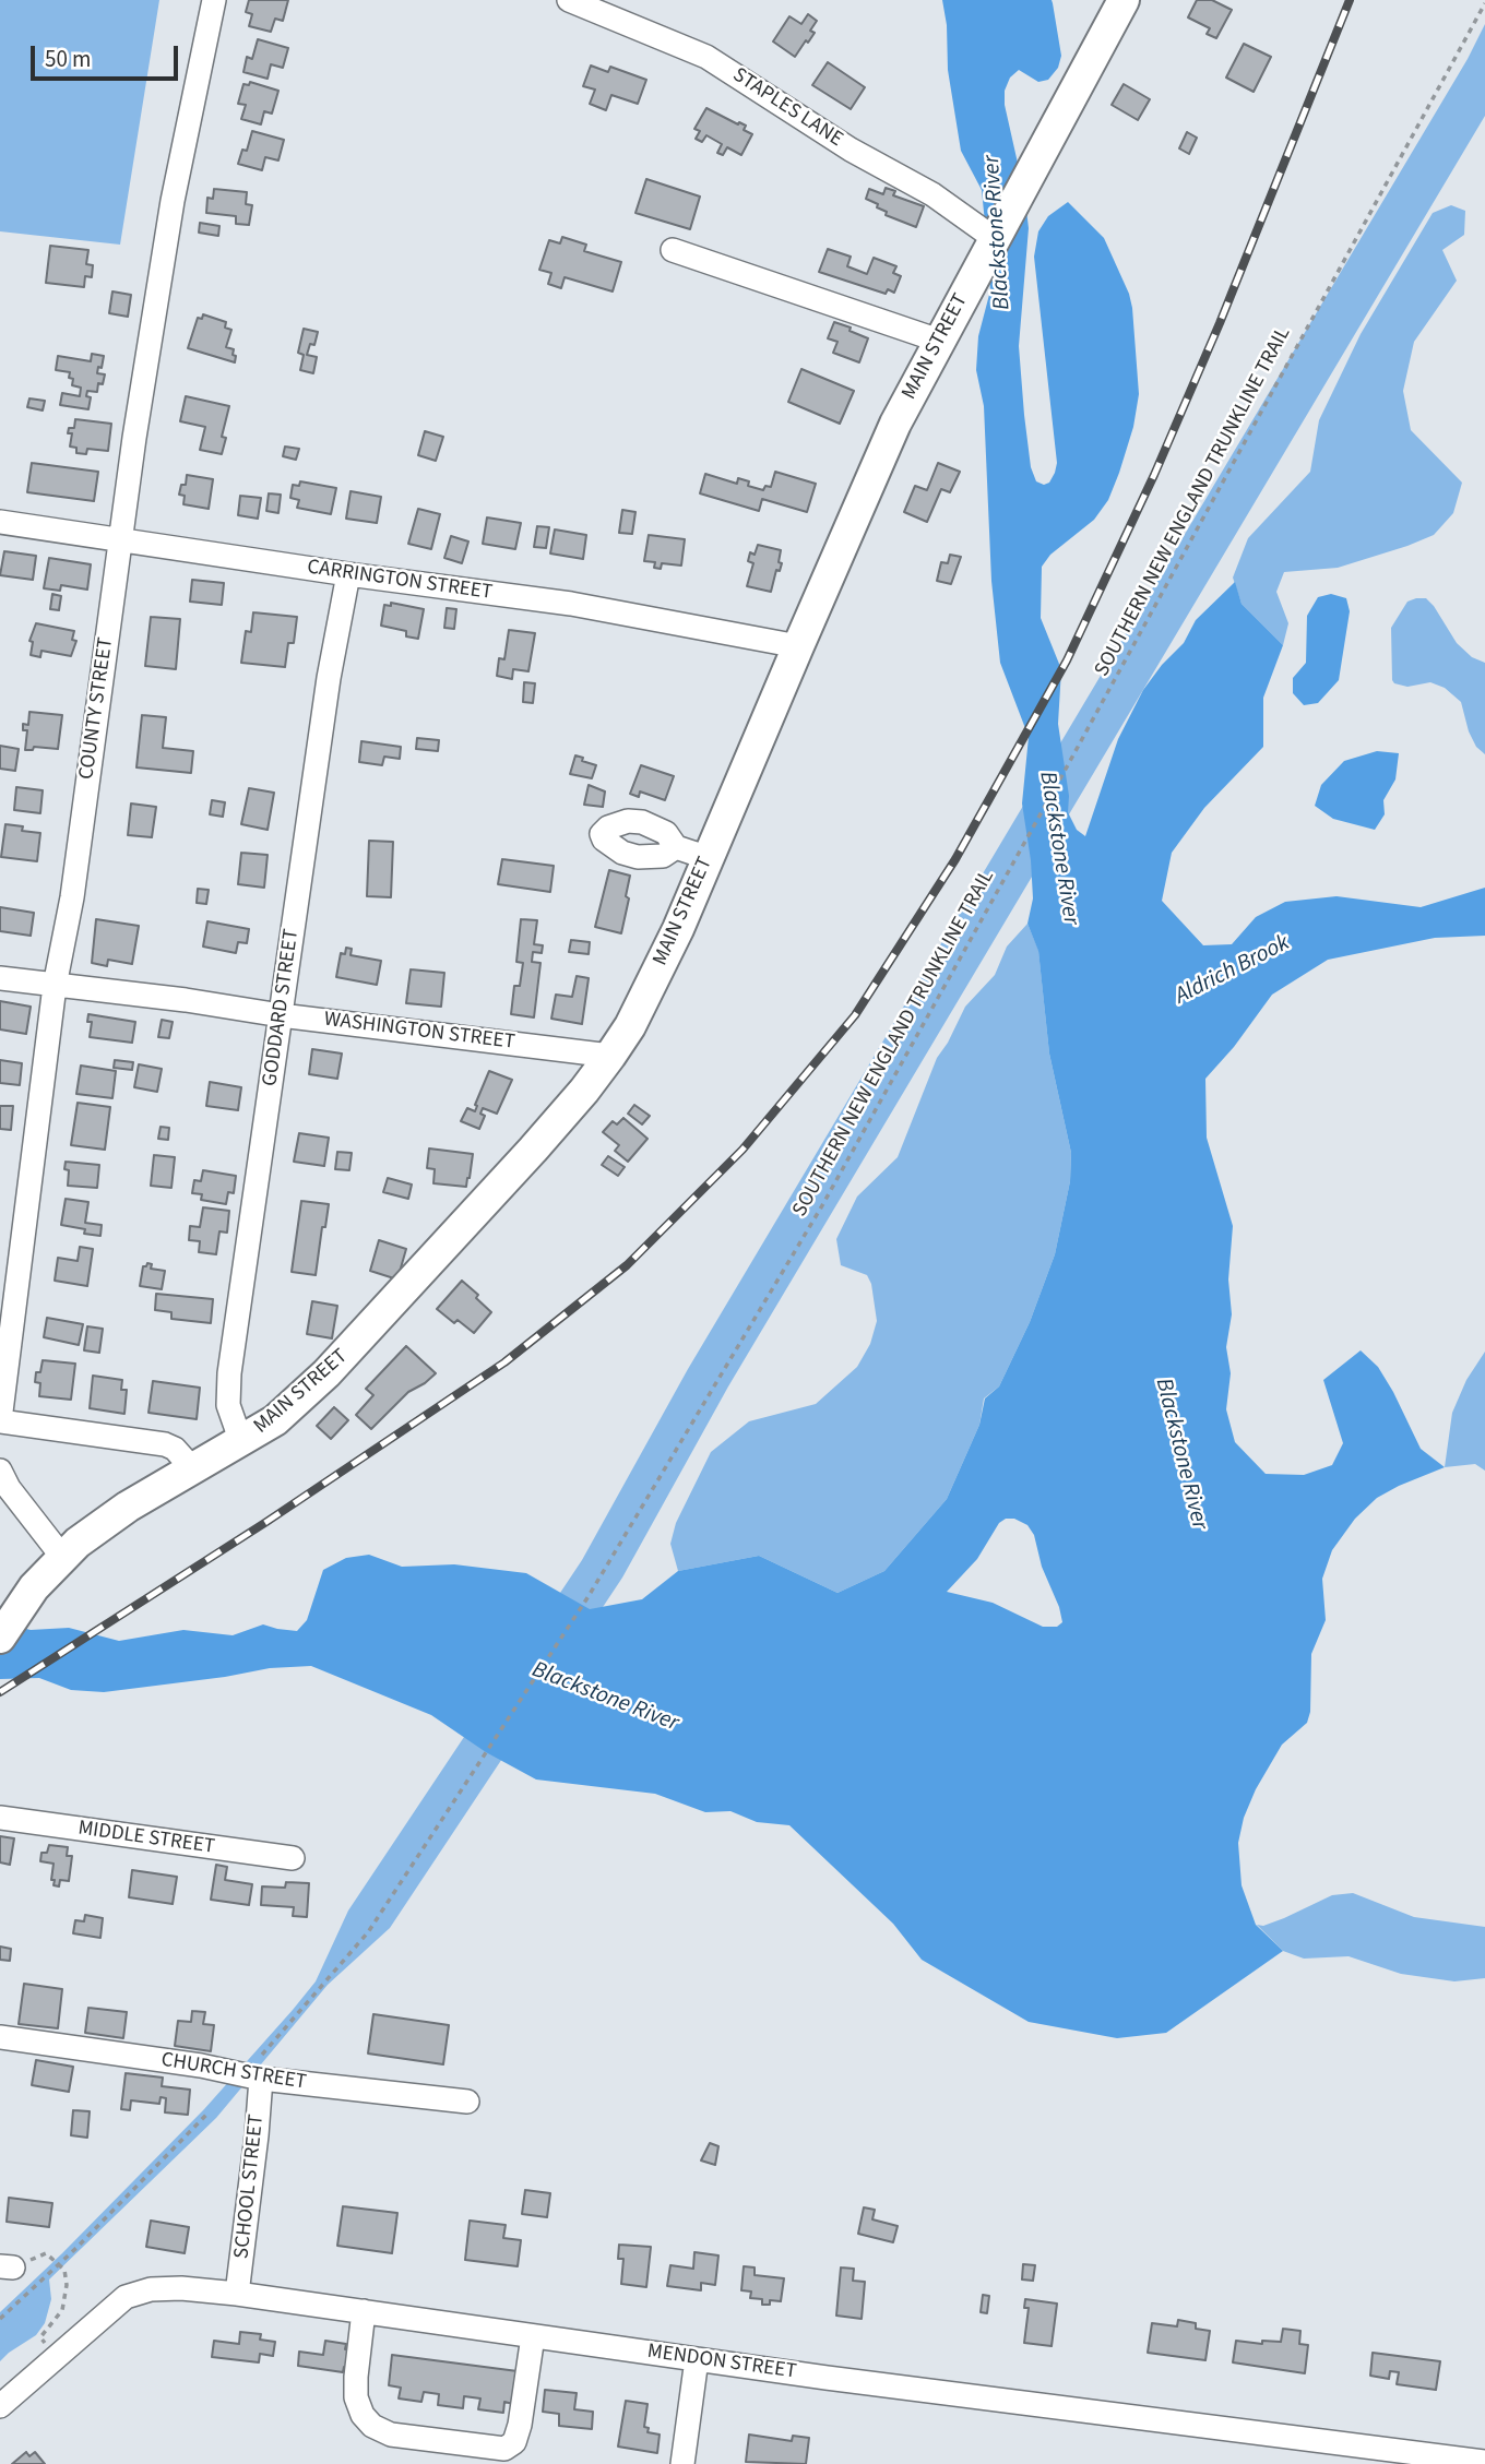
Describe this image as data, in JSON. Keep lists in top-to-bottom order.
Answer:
{
  "streets": {
    "main road": ["MAIN STREET"],
    "street": [
      "STAPLES LANE",
      "CARRINGTON STREET",
      "COUNTY STREET",
      "GODDARD STREET",
      "WASHINGTON STREET",
      "MIDDLE STREET",
      "CHURCH STREET",
      "SCHOOL STREET",
      "MENDON STREET"
    ],
    "path": ["SOUTHERN NEW ENGLAND TRUNKLINE TRAIL"]
  },
  "crossings": [
    ["STAPLES LANE", "MAIN STREET"],
    ["MAIN STREET", "CARRINGTON STREET"],
    ["MAIN STREET", "GODDARD STREET"],
    ["MAIN STREET", "WASHINGTON STREET"],
    ["CARRINGTON STREET", "COUNTY STREET"],
    ["CARRINGTON STREET", "GODDARD STREET"],
    ["COUNTY STREET", "WASHINGTON STREET"],
    ["GODDARD STREET", "WASHINGTON STREET"],
    ["CHURCH STREET", "SCHOOL STREET"],
    ["SCHOOL STREET", "MENDON STREET"]
  ],
  "water": ["Blackstone River", "Aldrich Brook"],
  "scale_bar": "50 m"
}
